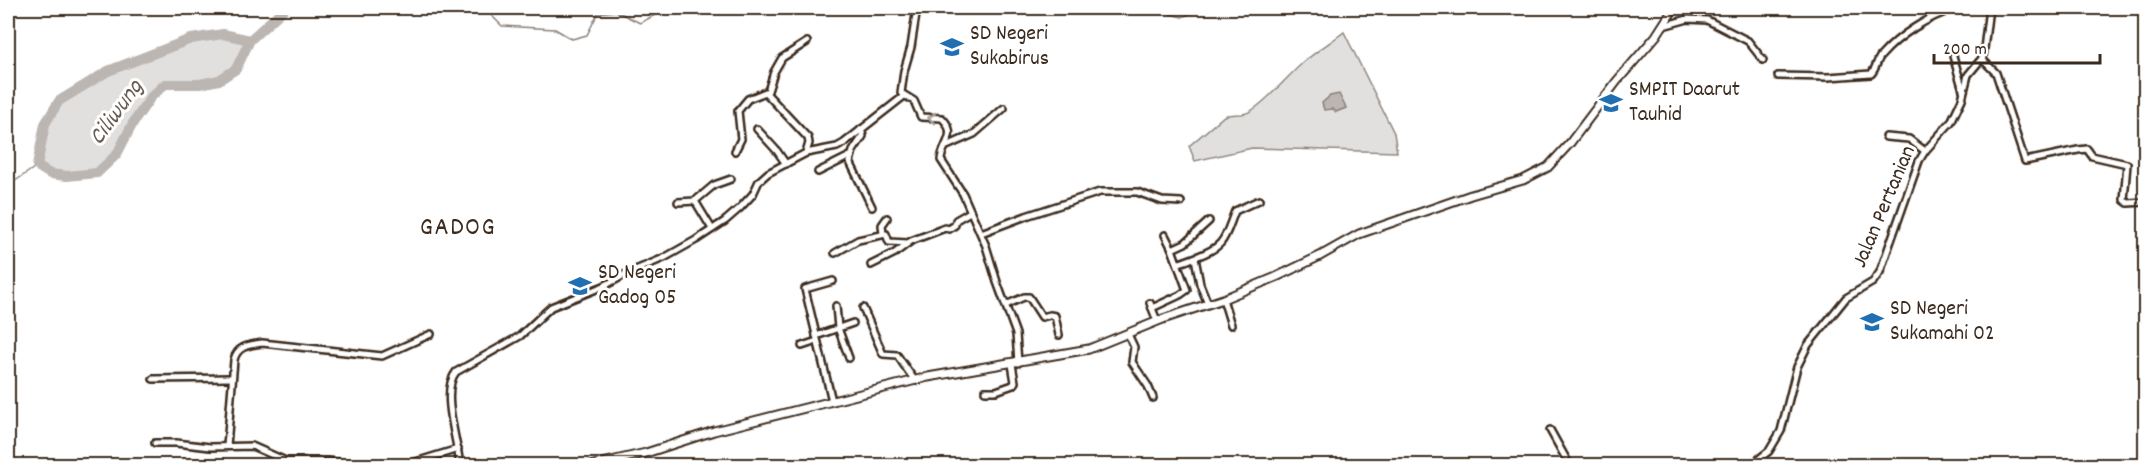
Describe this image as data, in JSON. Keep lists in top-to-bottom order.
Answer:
{
  "streets": {
    "street": ["Jalan Pertanian"]
  },
  "districts": ["GADOG"],
  "water": ["Ciliwung"],
  "places": {
    "school or university": [
      "SD Negeri Sukabirus",
      "SMPIT Daarut Tauhid",
      "SD Negeri Gadog 05",
      "SD Negeri Sukamahi 02"
    ]
  },
  "scale_bar": "200 m"
}
